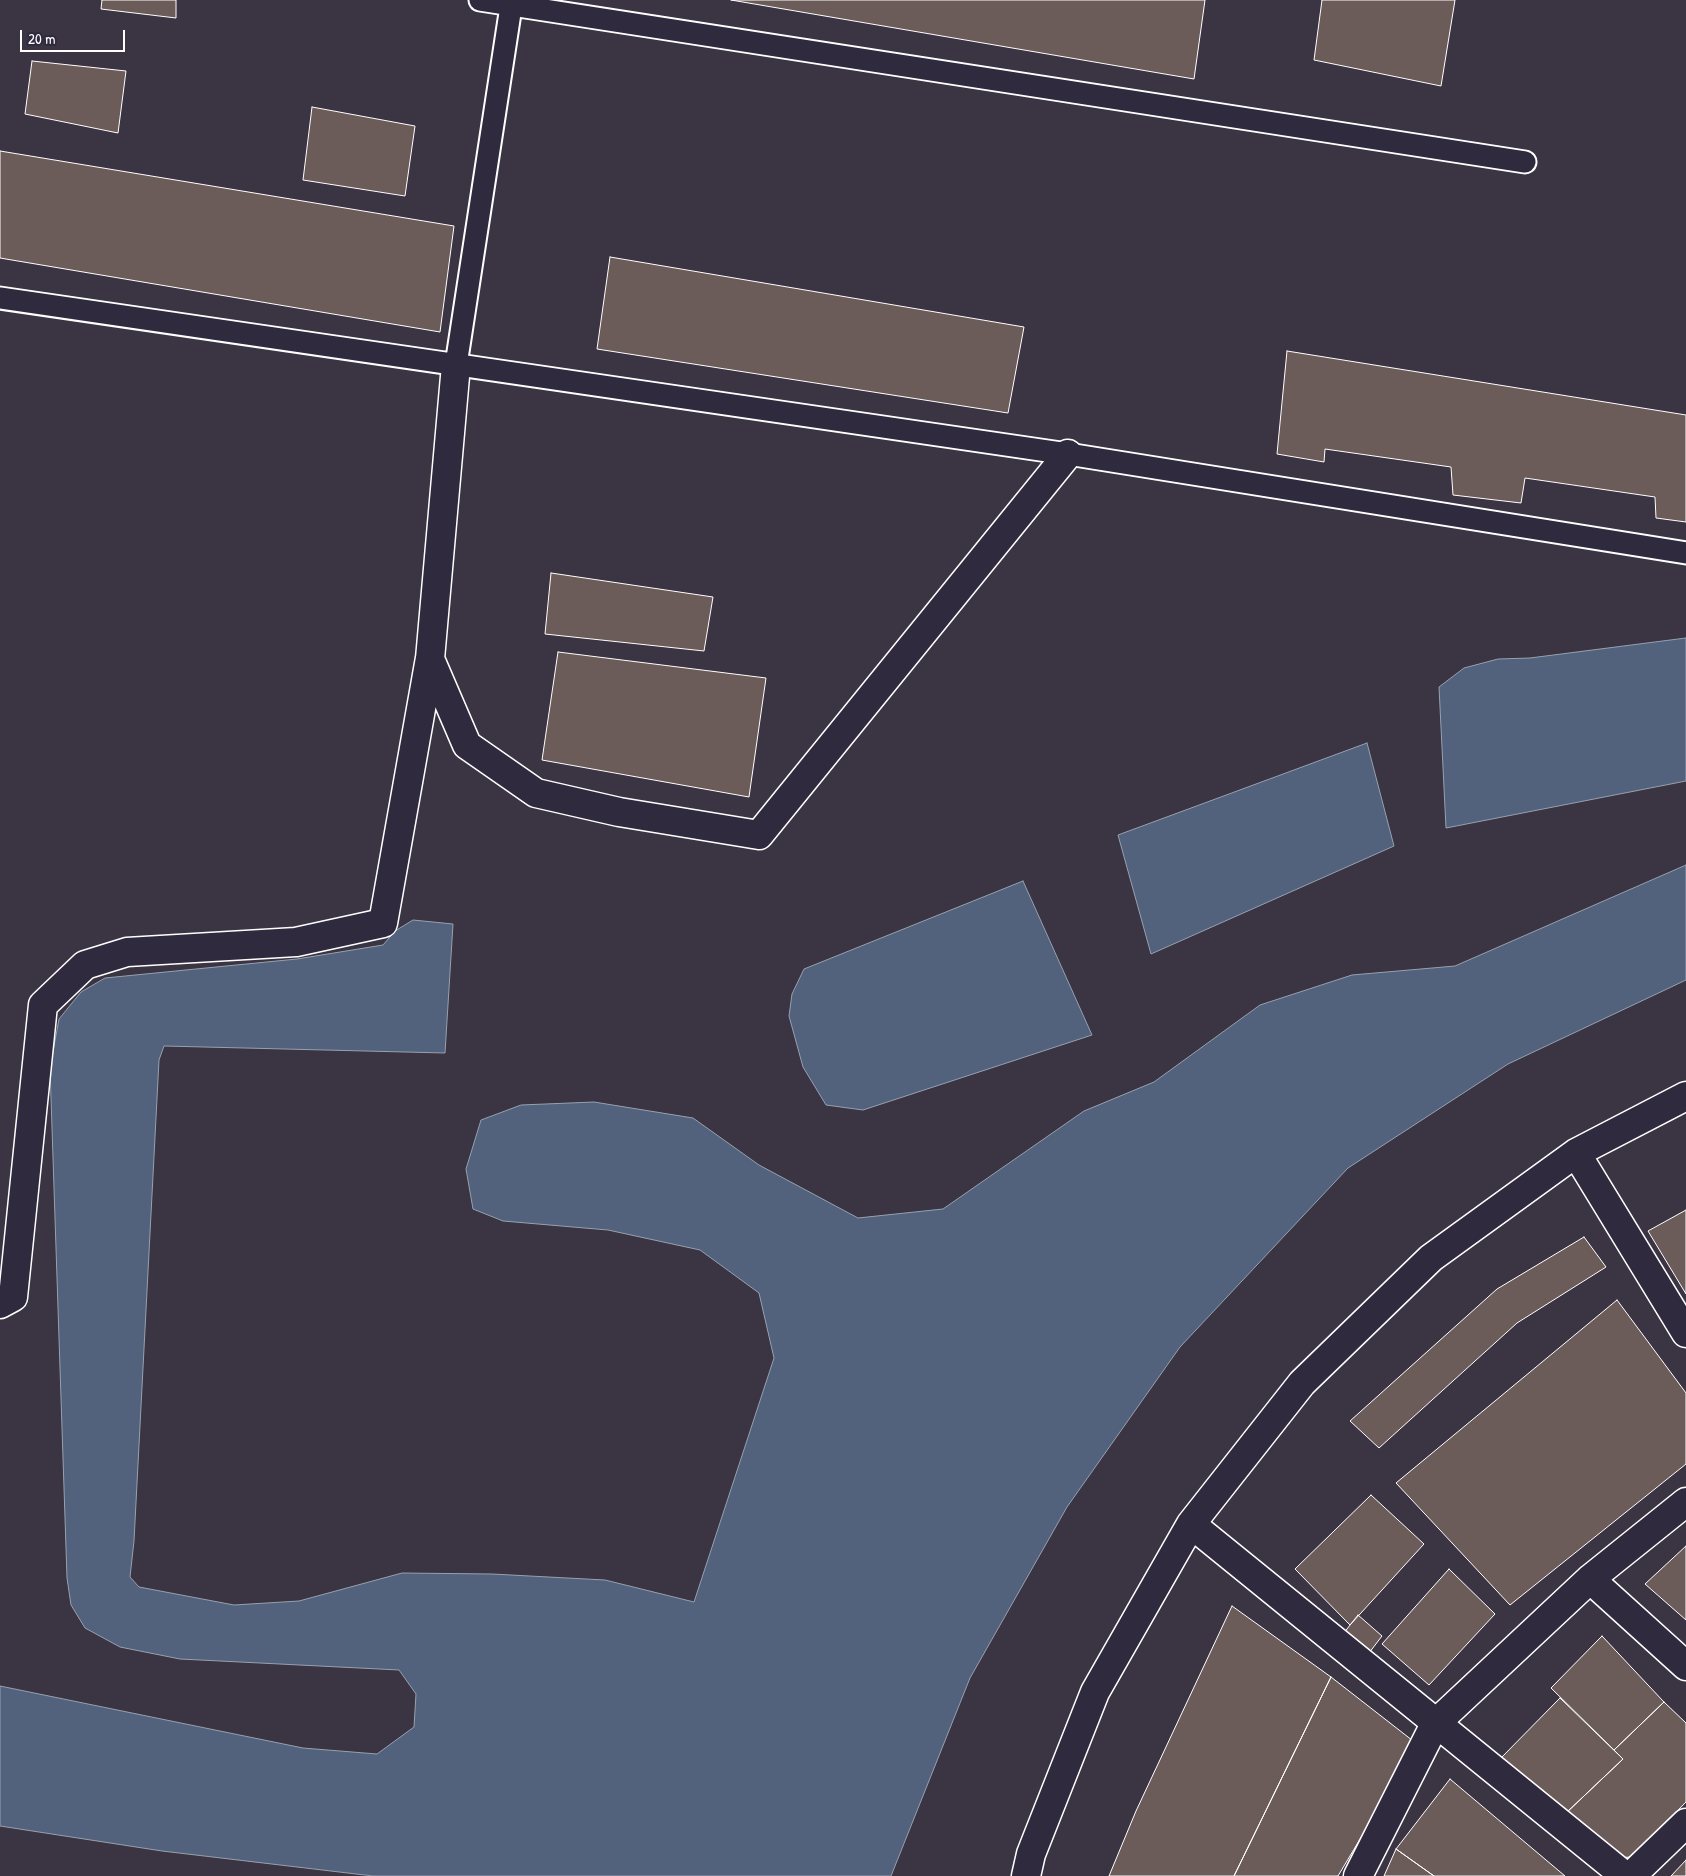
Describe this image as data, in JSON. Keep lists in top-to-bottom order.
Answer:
{
  "scale_bar": "20 m"
}
